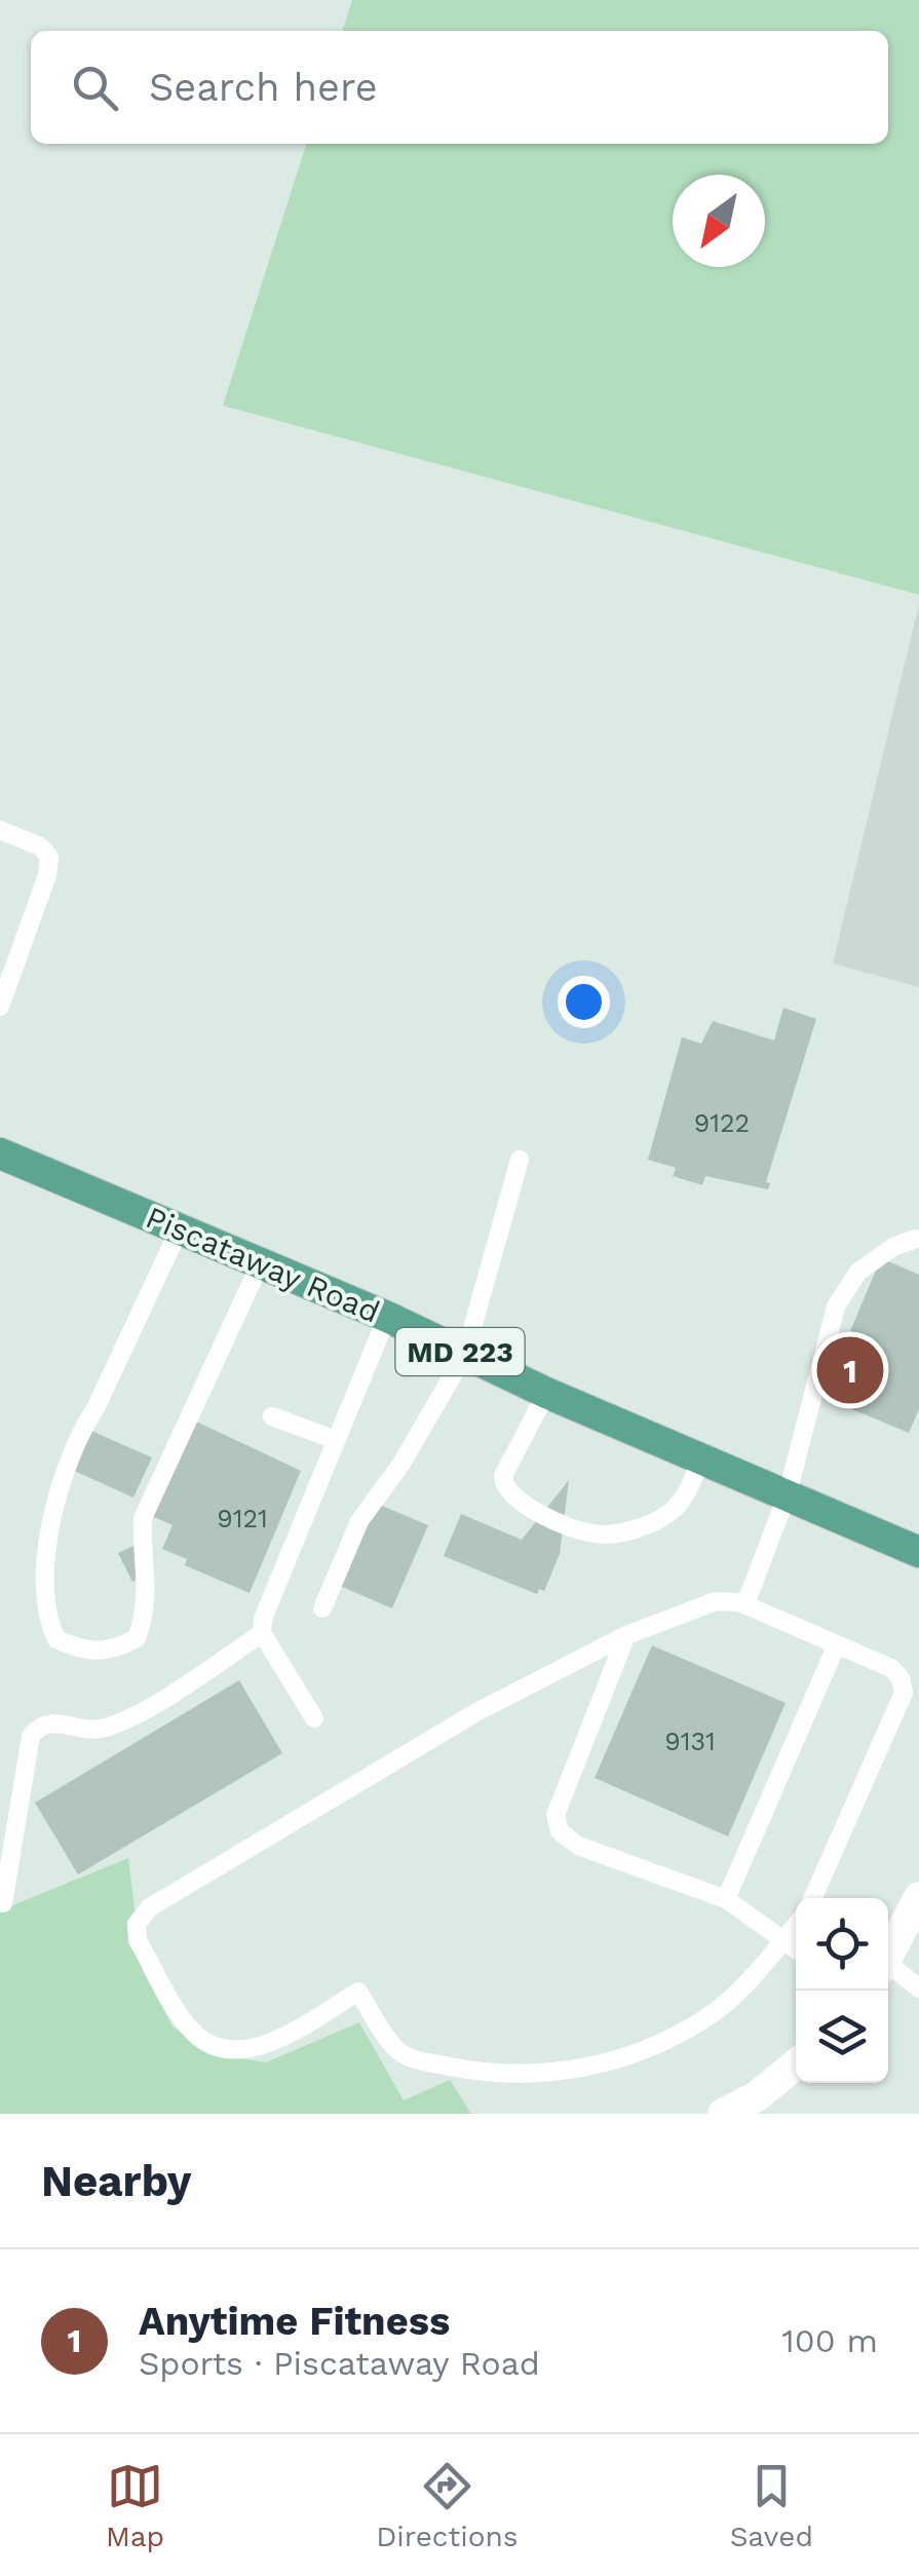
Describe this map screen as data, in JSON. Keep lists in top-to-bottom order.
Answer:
{
  "streets": {
    "main road": ["Piscataway Road", "MD 223"]
  },
  "house_numbers": ["9122", "9121", "9131"],
  "north": "bottom left",
  "page": {
    "search": "Search here",
    "pins": "1",
    "heading": "Nearby",
    "list": [
      {
        "mark": "1",
        "name": "Anytime Fitness",
        "note": "Sports · Piscataway Road",
        "value": "100 m"
      }
    ],
    "nav": ["Map", "Directions", "Saved"]
  }
}
